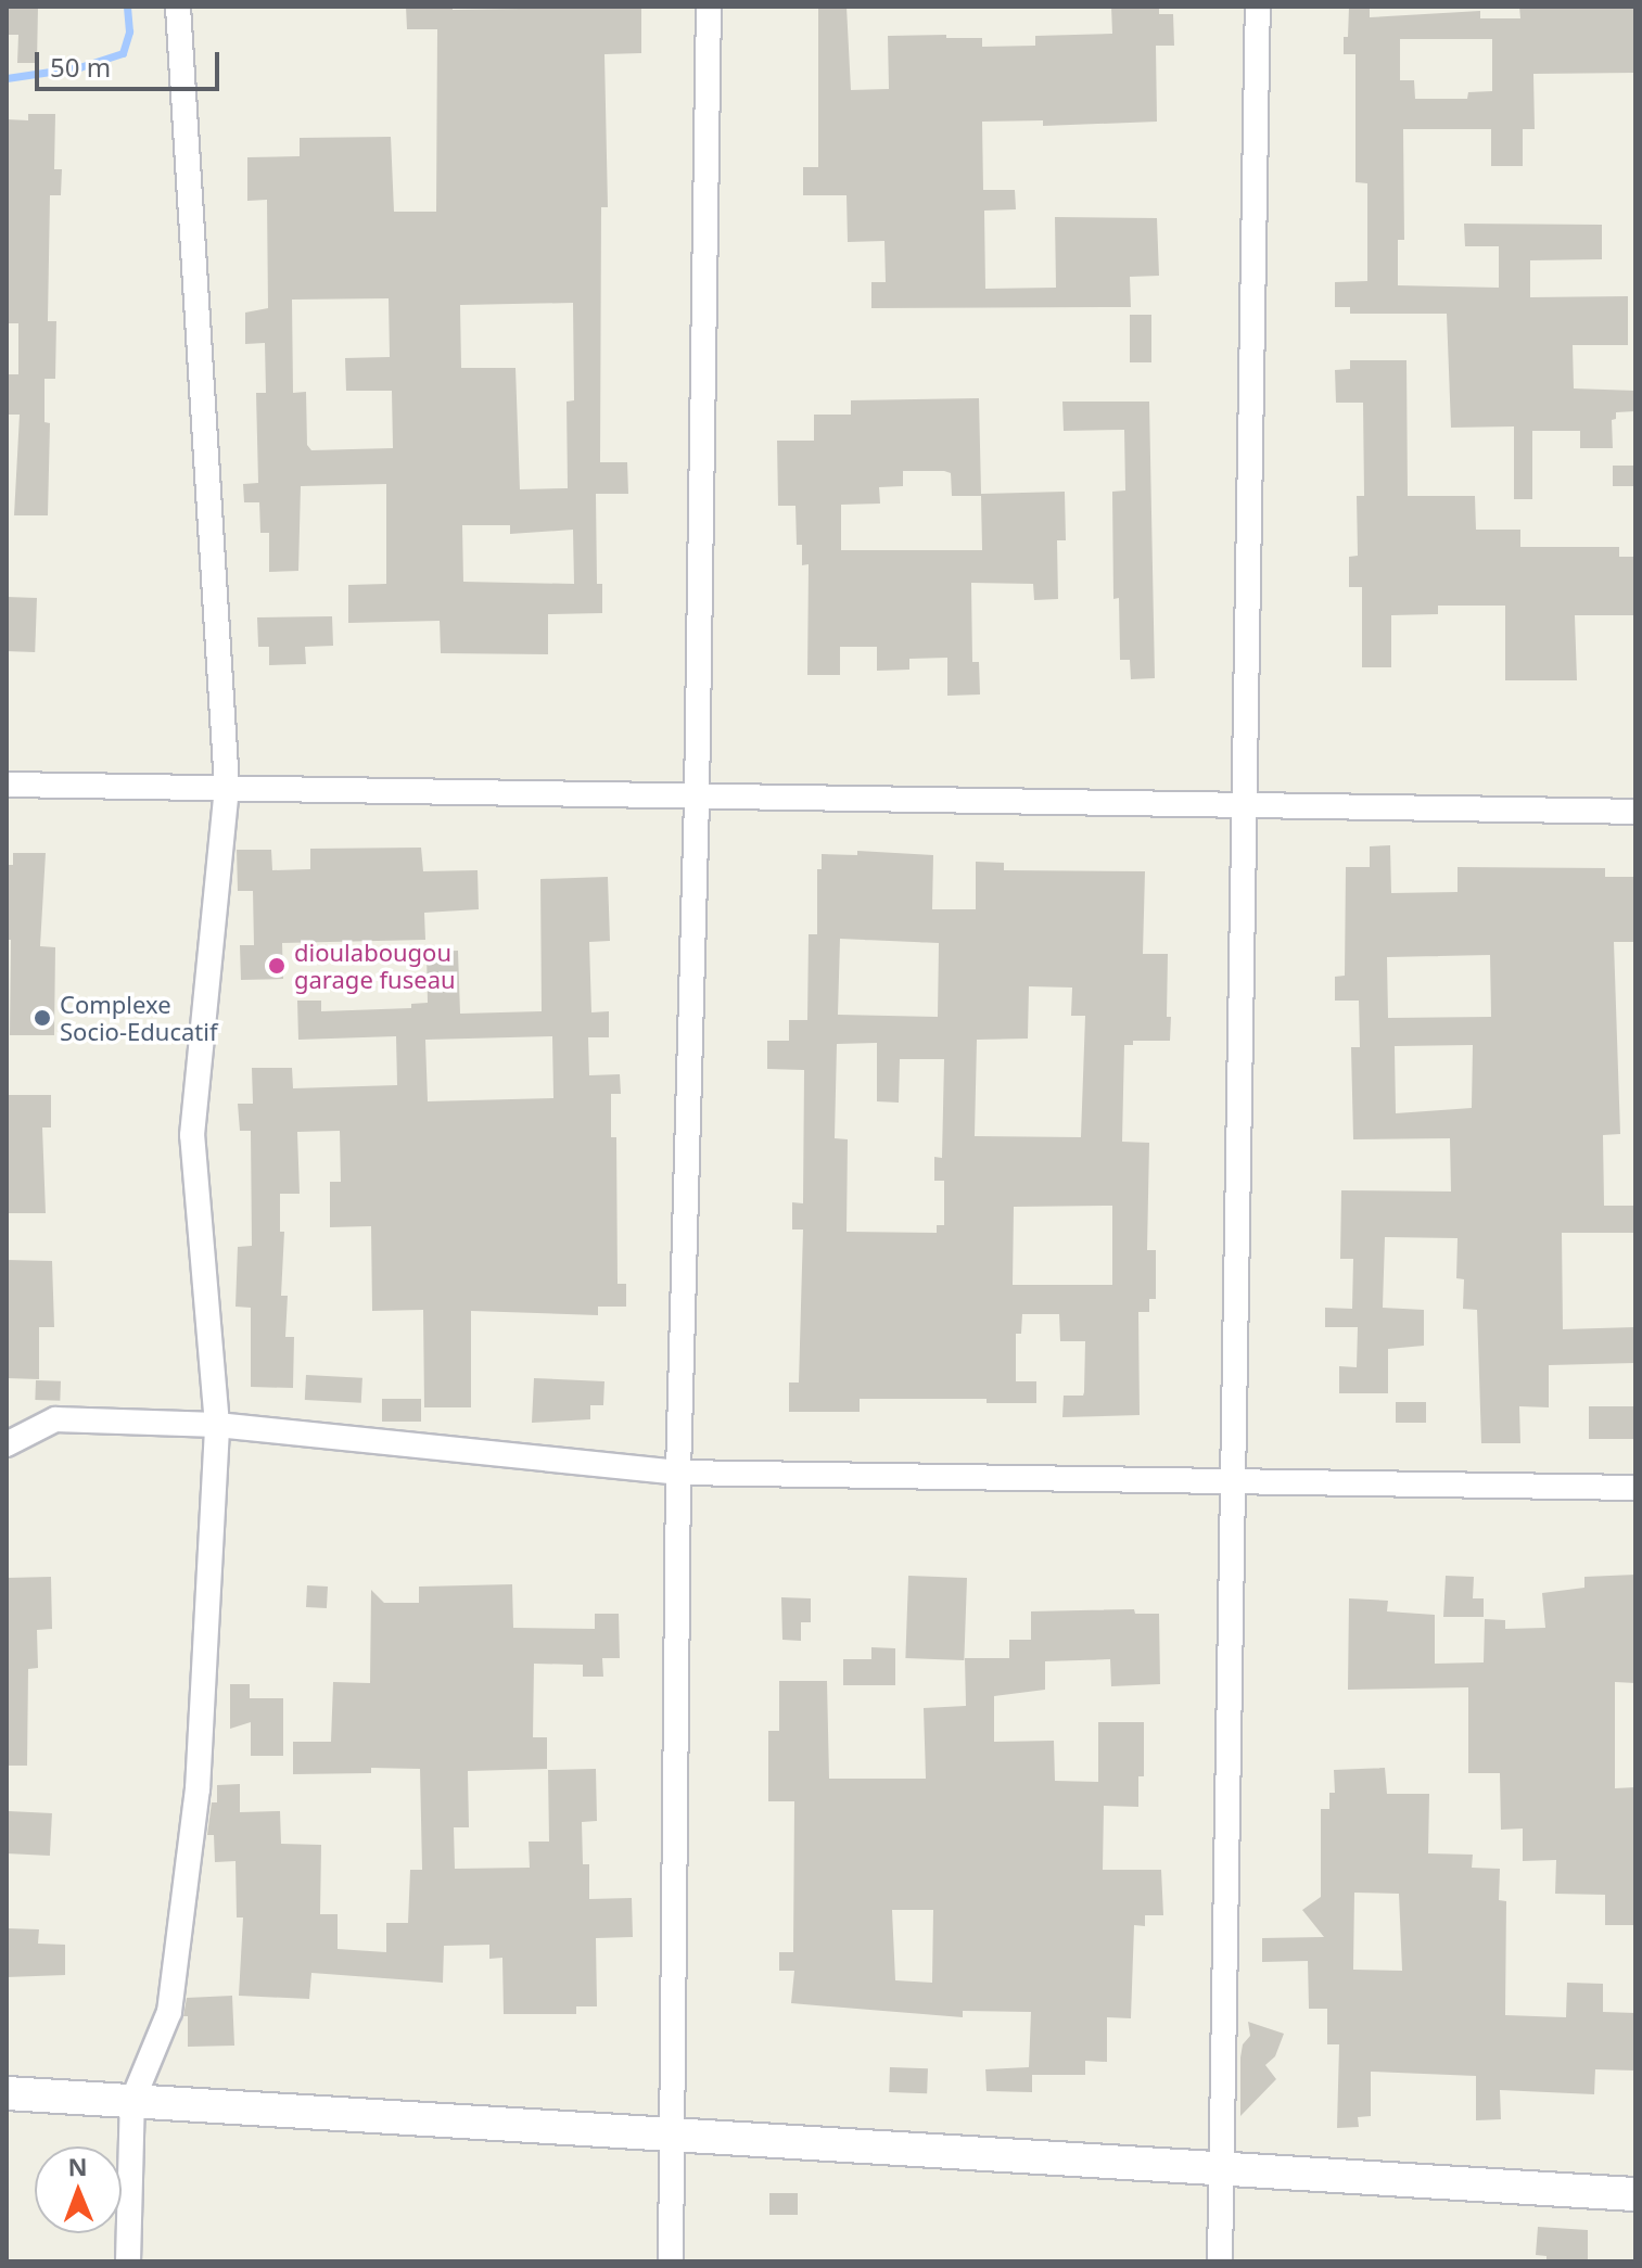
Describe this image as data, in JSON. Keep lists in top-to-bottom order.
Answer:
{
  "places": ["dioulabougou garage fuseau", "Complexe Socio-Educatif"],
  "scale_bar": "50 m",
  "north": "top"
}
